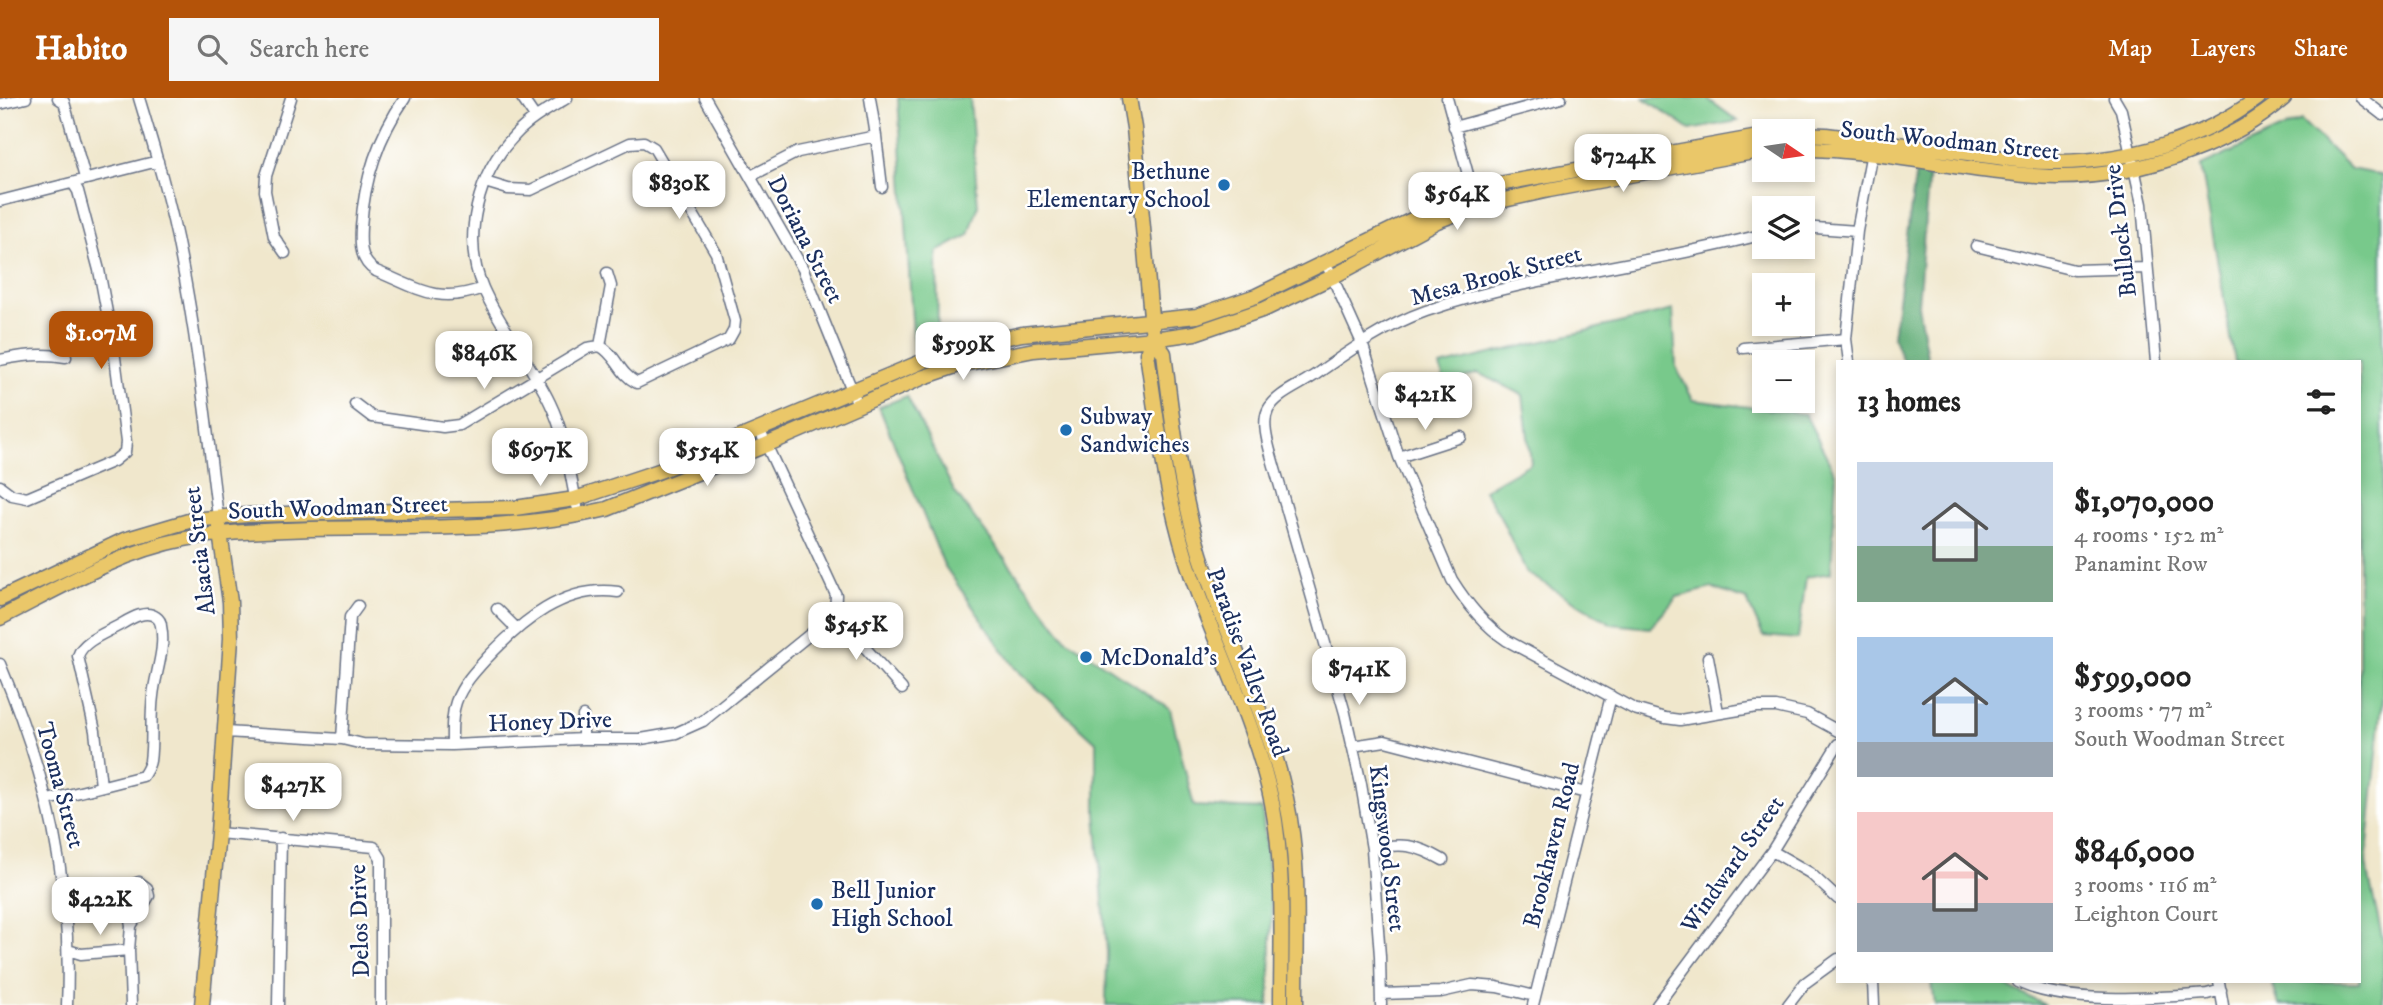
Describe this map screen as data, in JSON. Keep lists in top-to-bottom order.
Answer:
{
  "streets": {
    "main road": ["South Woodman Street", "Alsacia Street", "Paradise Valley Road"],
    "street": [
      "Bullock Drive",
      "Doriana Street",
      "Mesa Brook Street",
      "Honey Drive",
      "Tooma Street",
      "Brookhaven Road",
      "Kingswood Street",
      "Windward Street",
      "Delos Drive"
    ]
  },
  "crossings": [
    ["South Woodman Street", "Bullock Drive"],
    ["South Woodman Street", "Doriana Street"],
    ["South Woodman Street", "Alsacia Street"],
    ["South Woodman Street", "Paradise Valley Road"],
    ["Mesa Brook Street", "Kingswood Street"],
    ["Alsacia Street", "Honey Drive"]
  ],
  "places": [
    "Bethune Elementary School",
    "Subway Sandwiches",
    "McDonald's",
    "Bell Junior High School"
  ],
  "north": "right",
  "page": {
    "header": "Habito",
    "search": "Search here",
    "nav": ["Map", "Layers", "Share"],
    "map_buttons": ["+", "−"],
    "price": [
      "$724K",
      "$830K",
      "$564K",
      "$1.07M",
      "$599K",
      "$846K",
      "$421K",
      "$697K",
      "$554K",
      "$545K",
      "$741K",
      "$427K",
      "$422K"
    ],
    "heading": "13 homes",
    "list": [
      {
        "name": "$1,070,000",
        "note": "4 rooms · 152 m² · Panamint Row"
      },
      {
        "name": "$599,000",
        "note": "3 rooms · 77 m² · South Woodman Street"
      },
      {
        "name": "$846,000",
        "note": "3 rooms · 116 m² · Leighton Court"
      }
    ]
  }
}
